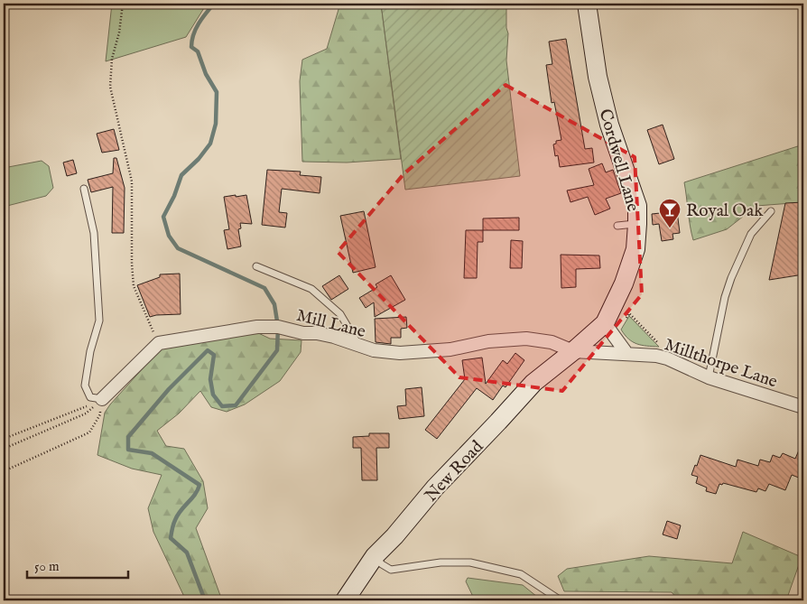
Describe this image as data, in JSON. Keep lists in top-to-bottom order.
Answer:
{
  "streets": {
    "main road": ["Cordwell Lane", "New Road"],
    "street": ["Mill Lane", "Millthorpe Lane"]
  },
  "crossings": [
    ["Cordwell Lane", "Mill Lane"],
    ["Cordwell Lane", "Millthorpe Lane"],
    ["Cordwell Lane", "New Road"],
    ["Mill Lane", "Millthorpe Lane"],
    ["Mill Lane", "New Road"],
    ["Millthorpe Lane", "New Road"]
  ],
  "places": {
    "bar": ["Royal Oak"]
  },
  "scale_bar": "50 m"
}
